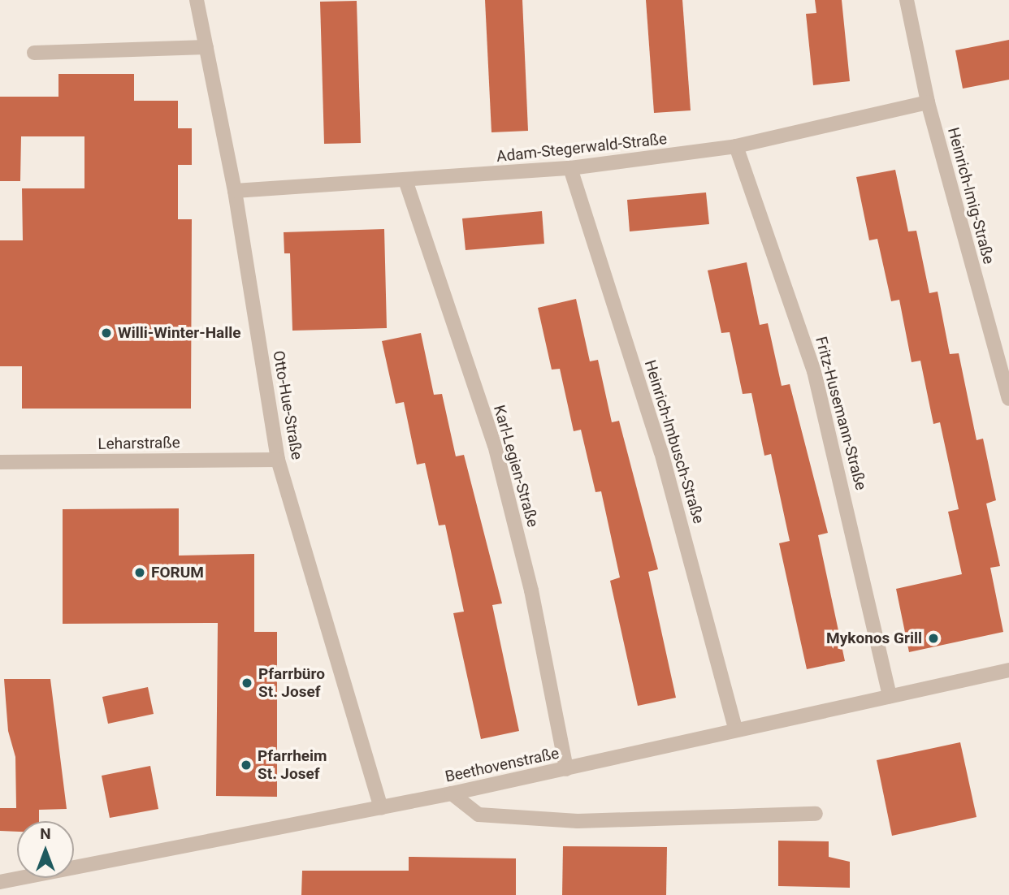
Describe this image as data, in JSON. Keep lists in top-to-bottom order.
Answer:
{
  "streets": {
    "street": [
      "Adam-Stegerwald-Straße",
      "Heinrich-Imig-Straße",
      "Otto-Hue-Straße",
      "Fritz-Husemann-Straße",
      "Heinrich-Imbusch-Straße",
      "Leharstraße",
      "Karl-Legien-Straße",
      "Beethovenstraße"
    ]
  },
  "crossings": [
    ["Adam-Stegerwald-Straße", "Heinrich-Imig-Straße"],
    ["Adam-Stegerwald-Straße", "Otto-Hue-Straße"],
    ["Adam-Stegerwald-Straße", "Fritz-Husemann-Straße"],
    ["Adam-Stegerwald-Straße", "Heinrich-Imbusch-Straße"],
    ["Adam-Stegerwald-Straße", "Karl-Legien-Straße"],
    ["Otto-Hue-Straße", "Leharstraße"],
    ["Otto-Hue-Straße", "Beethovenstraße"],
    ["Fritz-Husemann-Straße", "Beethovenstraße"],
    ["Heinrich-Imbusch-Straße", "Beethovenstraße"],
    ["Karl-Legien-Straße", "Beethovenstraße"]
  ],
  "places": [
    "Willi-Winter-Halle",
    "FORUM",
    "Mykonos Grill",
    "Pfarrbüro St. Josef",
    "Pfarrheim St. Josef"
  ],
  "north": "top"
}
